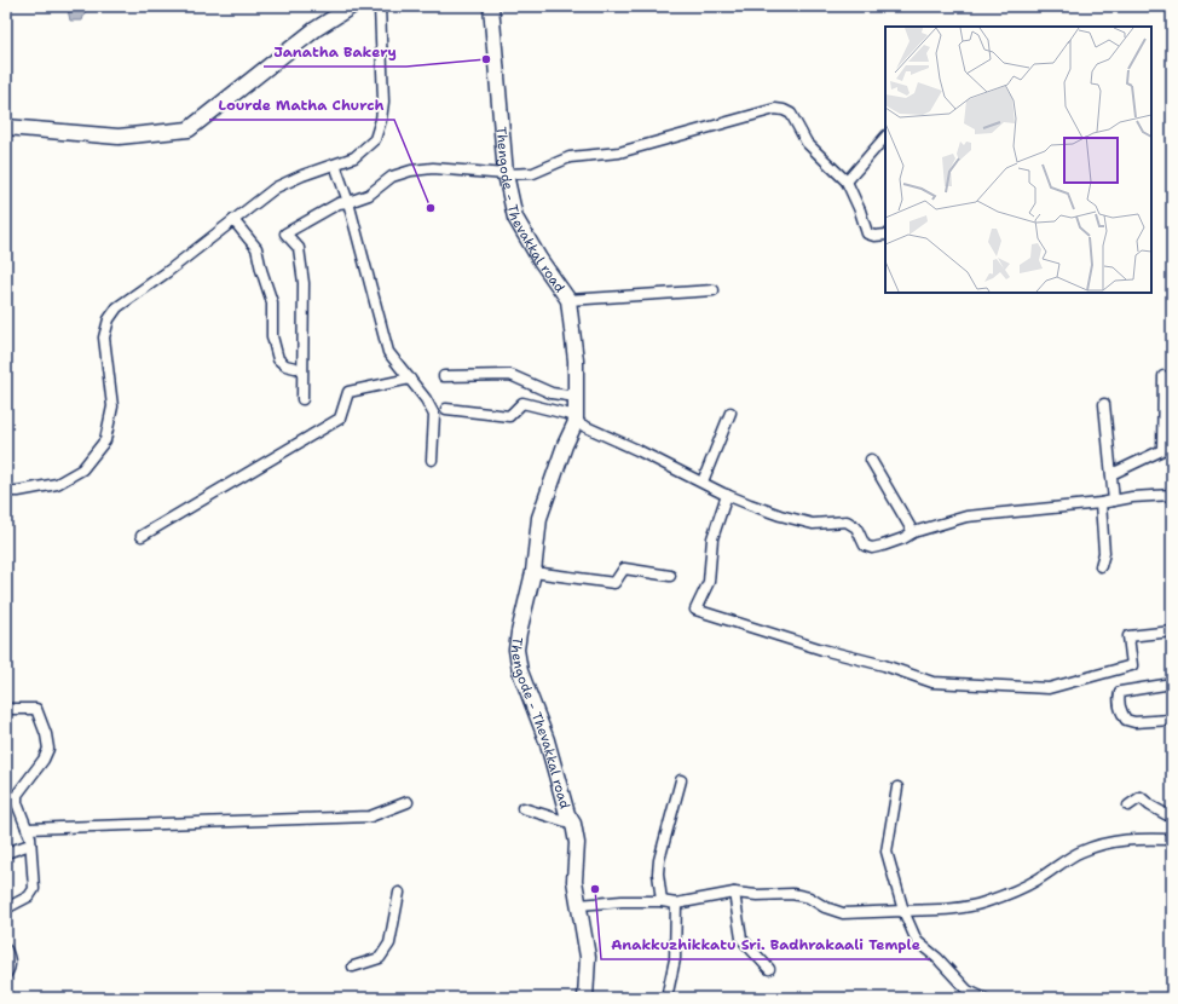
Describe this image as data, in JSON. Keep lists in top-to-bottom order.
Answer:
{
  "streets": {
    "main road": ["Thengode - Thevakkal road"]
  },
  "places": ["Janatha Bakery", "Lourde Matha Church", "Anakkuzhikkatu Sri. Badhrakaali Temple"]
}
